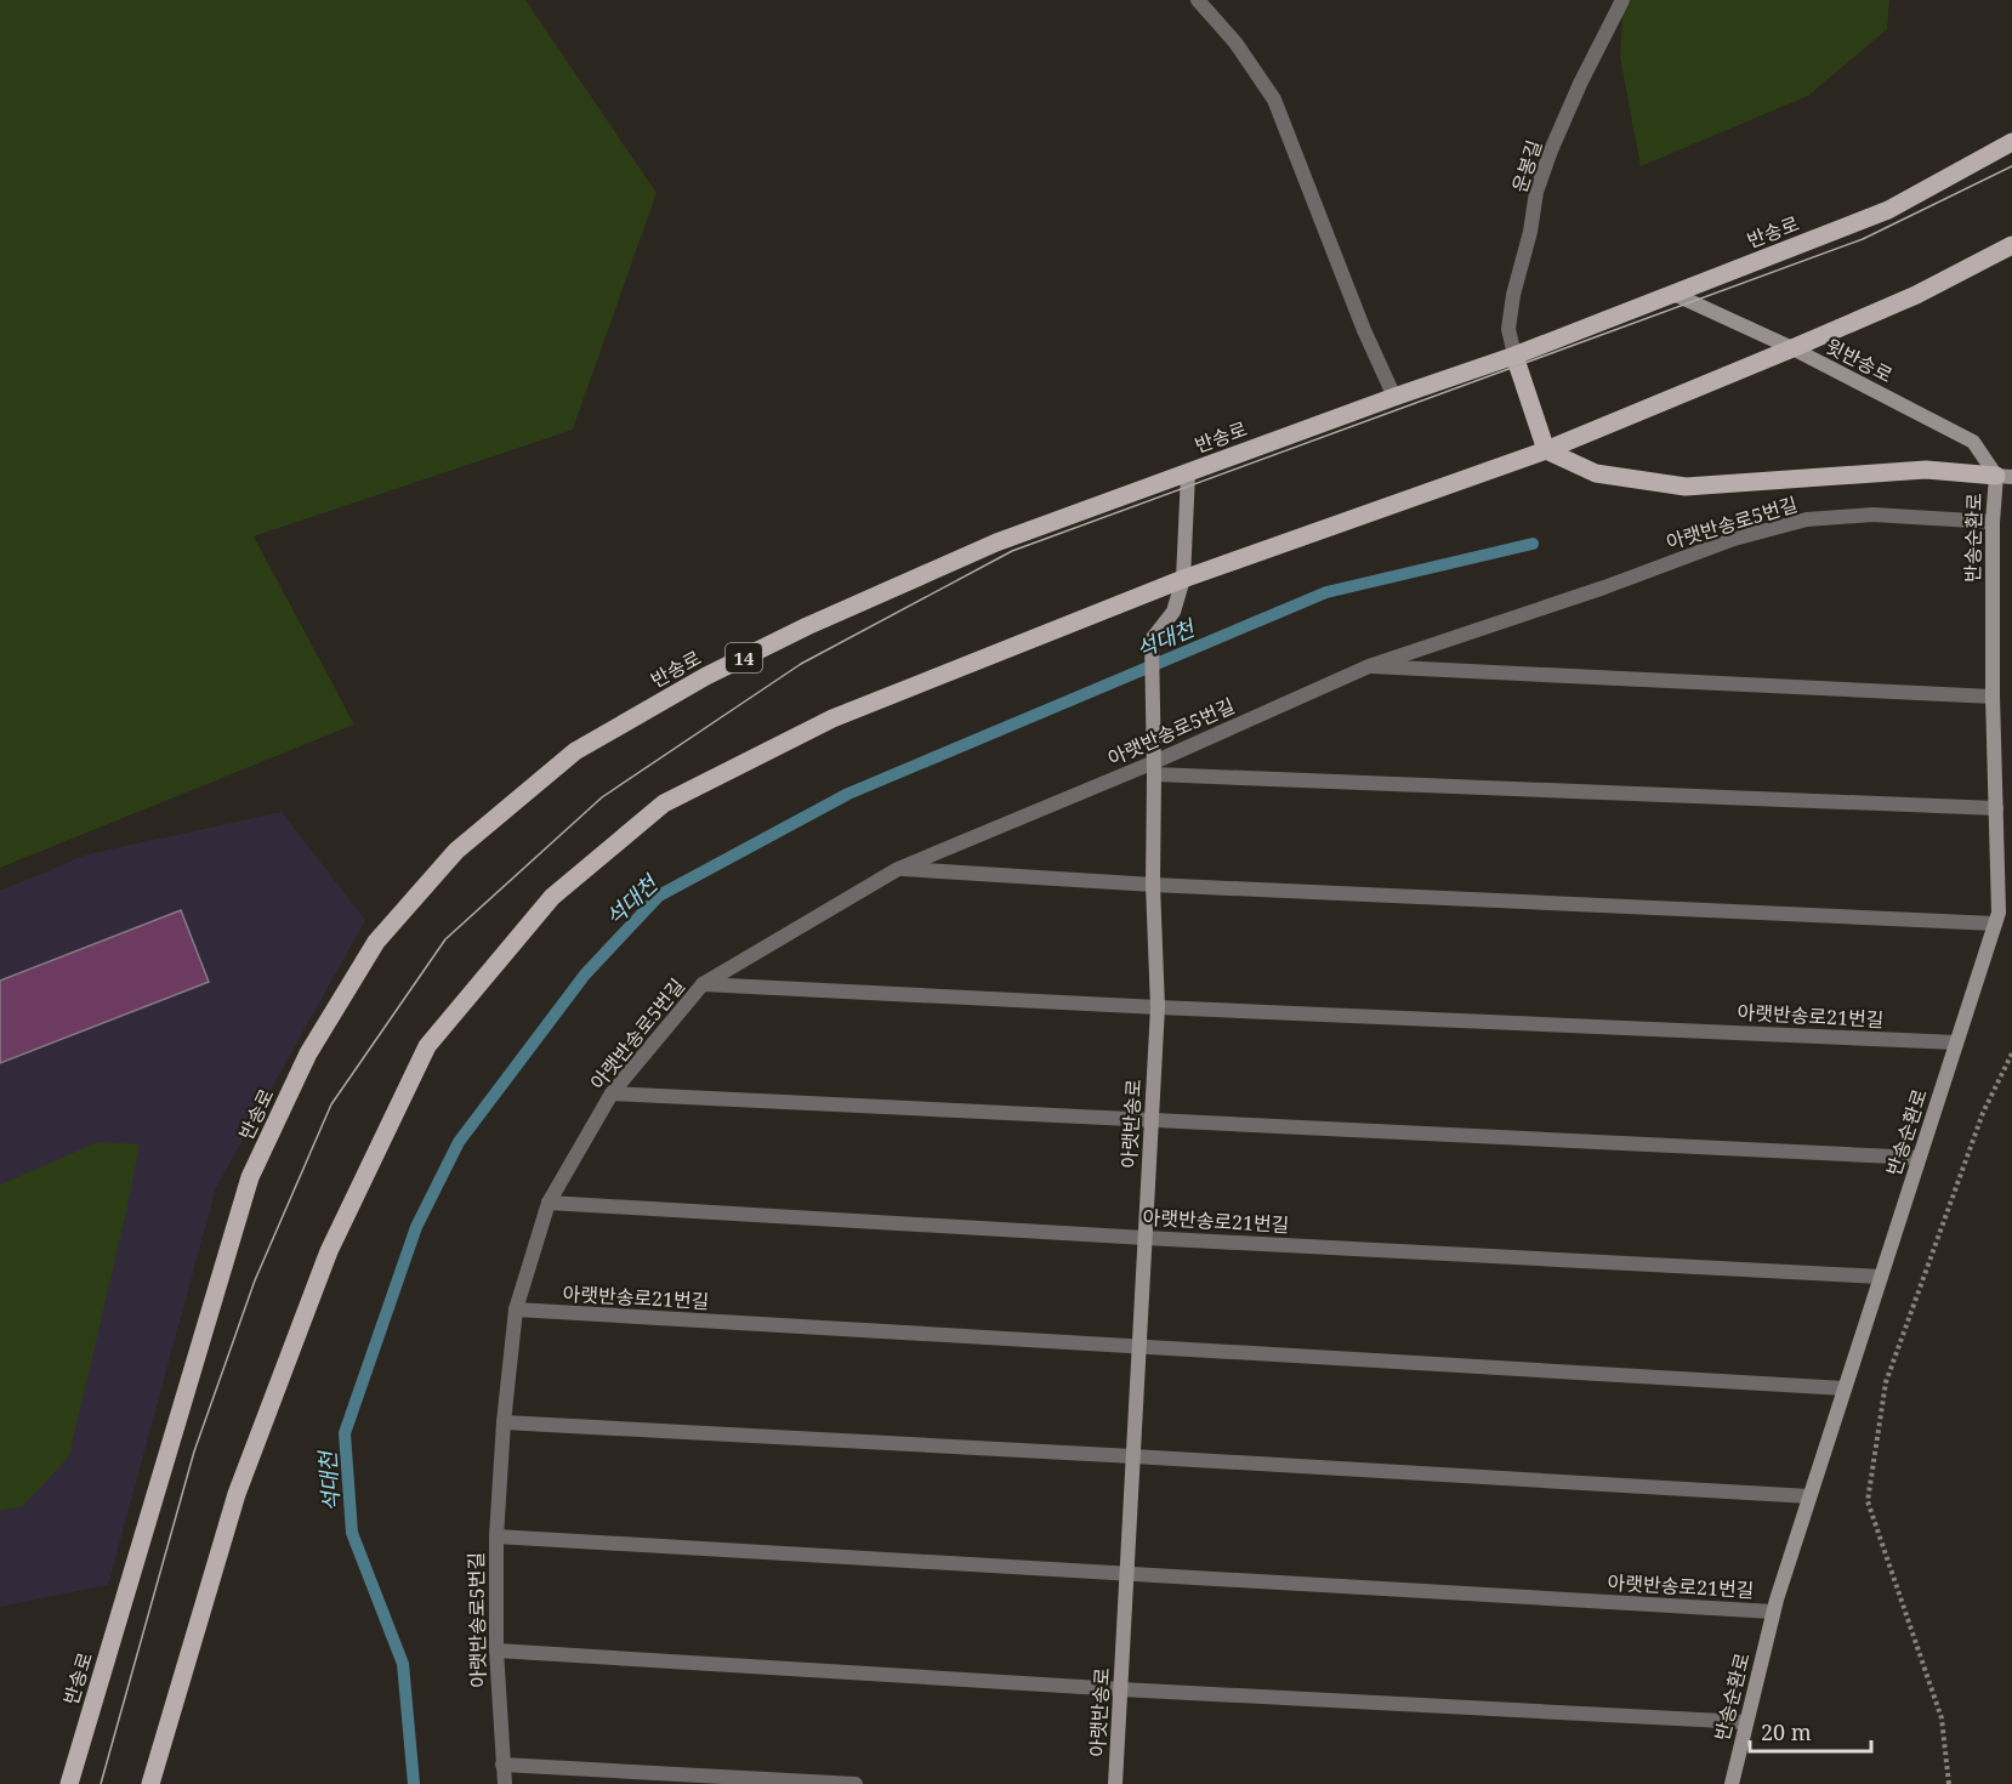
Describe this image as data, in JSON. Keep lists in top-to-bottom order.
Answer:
{
  "streets": {
    "main road": [
      "반송로",
      "윗반송로",
      "반송순환로",
      "14",
      "아랫반송로"
    ],
    "street": ["운봉길", "아랫반송로5번길", "아랫반송로21번길"]
  },
  "crossings": [
    ["운봉길", "반송로"],
    ["반송로", "윗반송로"],
    ["반송로", "아랫반송로"],
    ["윗반송로", "반송순환로"],
    ["아랫반송로5번길", "반송순환로"],
    ["아랫반송로5번길", "아랫반송로21번길"],
    ["아랫반송로5번길", "아랫반송로"],
    ["반송순환로", "아랫반송로21번길"],
    ["아랫반송로21번길", "아랫반송로"]
  ],
  "water": ["석대천"],
  "scale_bar": "20 m"
}
